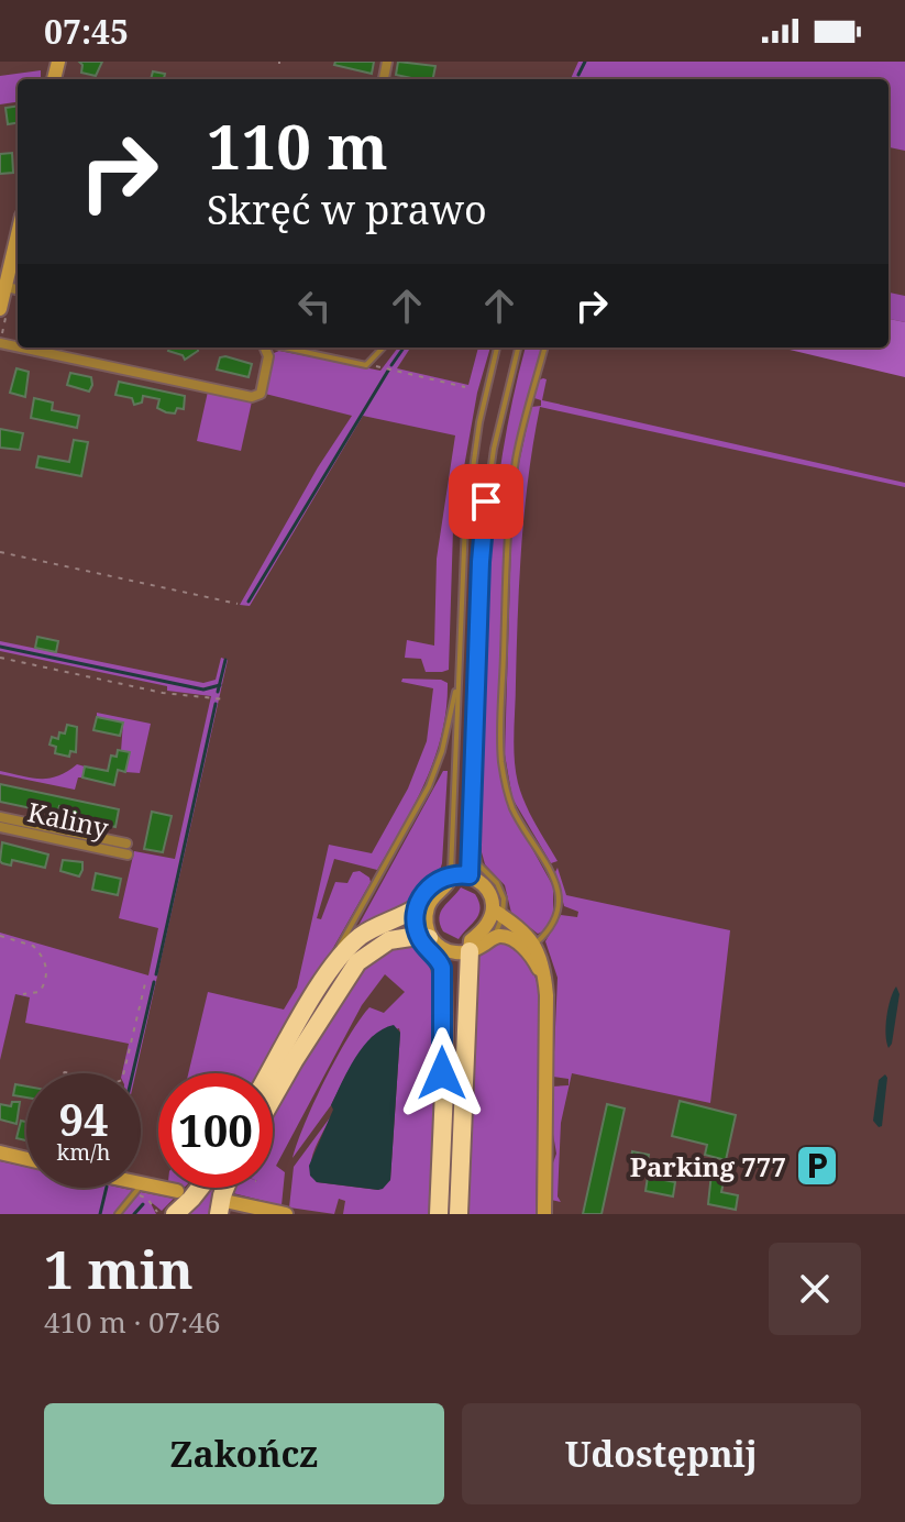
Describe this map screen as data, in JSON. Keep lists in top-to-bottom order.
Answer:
{
  "streets": {
    "street": ["Kaliny"]
  },
  "places": {
    "parking": ["Parking 777"]
  },
  "page": {
    "status": "07:45",
    "turn": ["110 m", "Skręć w prawo"],
    "speed": "94 km/h",
    "limit": "100",
    "heading": ["1 min", "410 m · 07:46"],
    "buttons": ["Zakończ", "Udostępnij"]
  }
}
